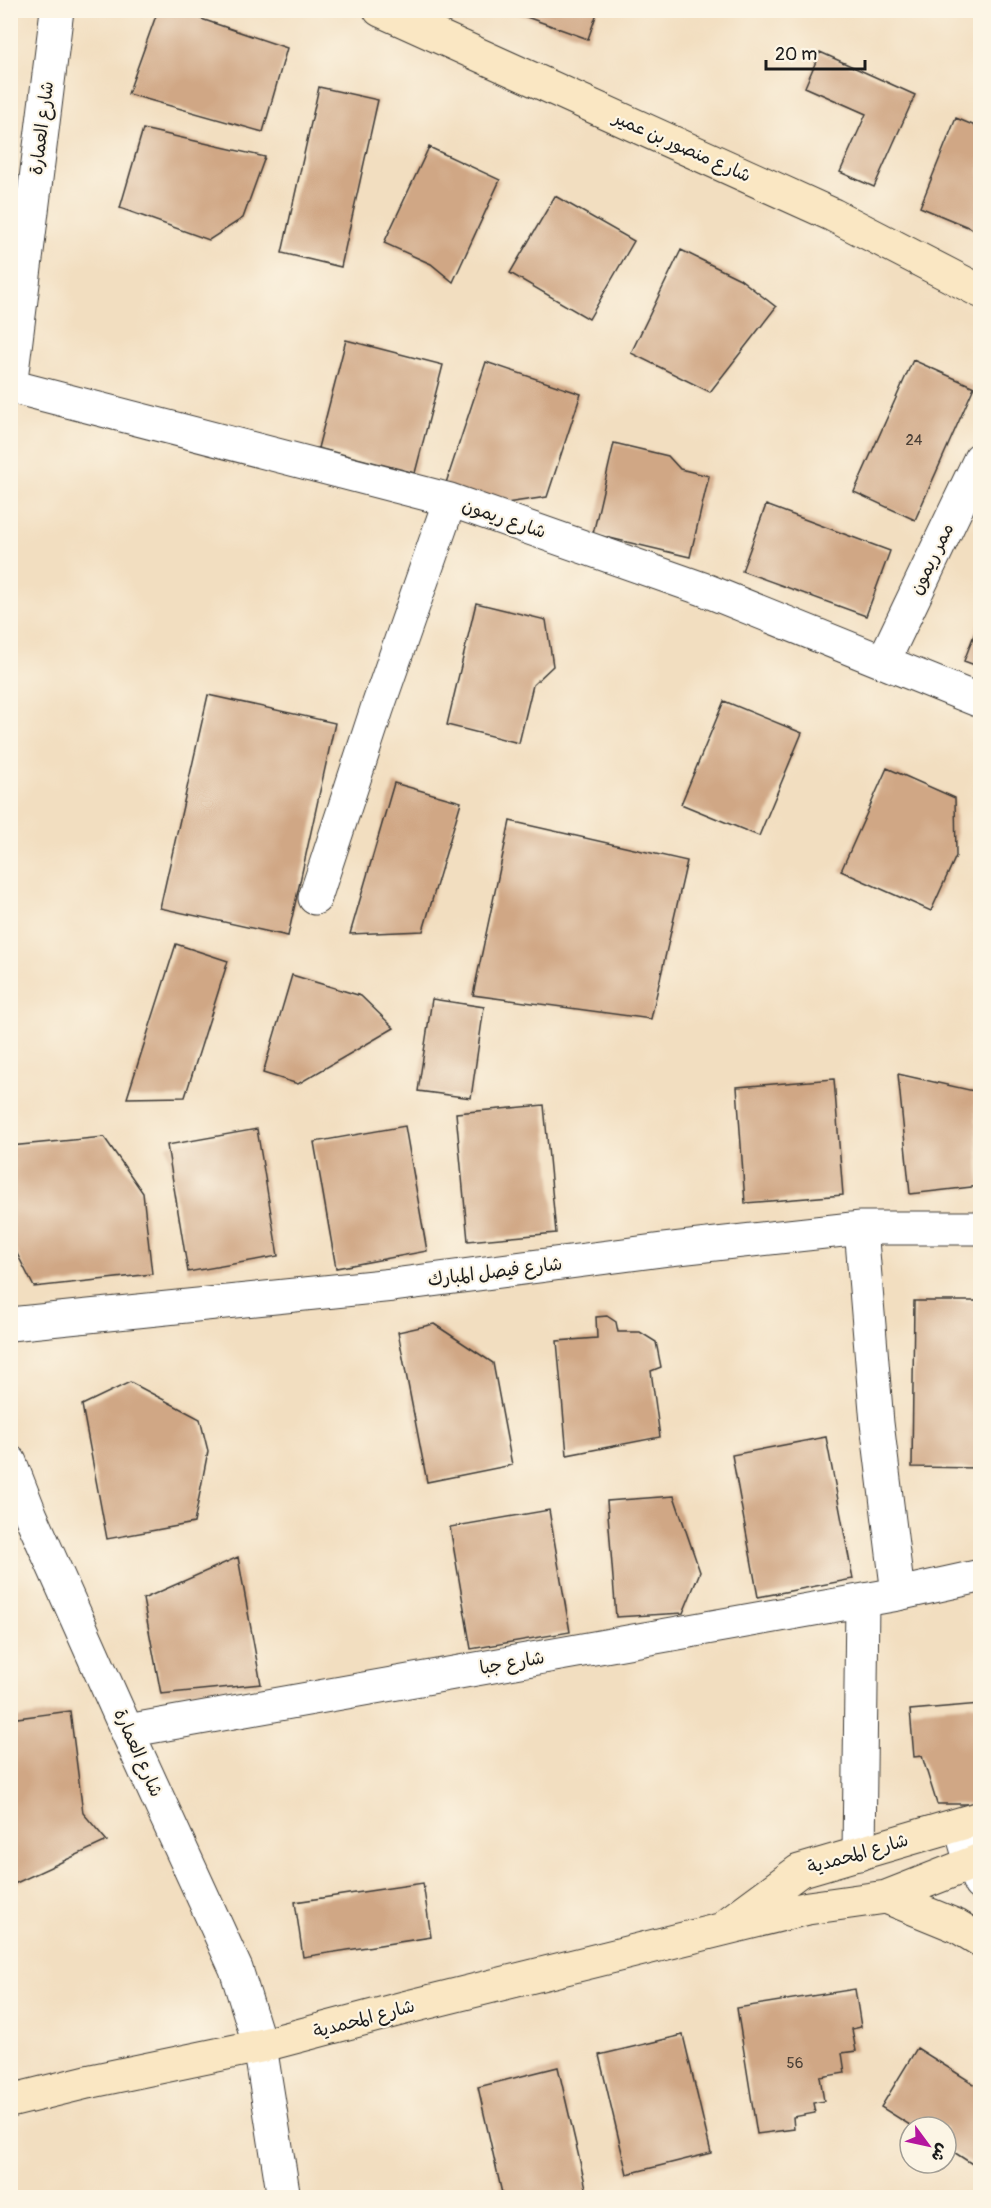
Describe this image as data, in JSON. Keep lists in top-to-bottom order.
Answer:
{
  "streets": {
    "street": [
      "شارع العمارة",
      "شارع منصور بن عمير",
      "شارع ريمون",
      "ممر ريمون",
      "شارع فيصل المبارك",
      "شارع جبا",
      "شارع المحمدية"
    ]
  },
  "crossings": [
    ["شارع العمارة", "شارع ريمون"],
    ["شارع العمارة", "شارع جبا"],
    ["شارع العمارة", "شارع المحمدية"],
    ["شارع ريمون", "ممر ريمون"]
  ],
  "house_numbers": ["24", "56"],
  "scale_bar": "20 m",
  "north": "bottom right"
}
